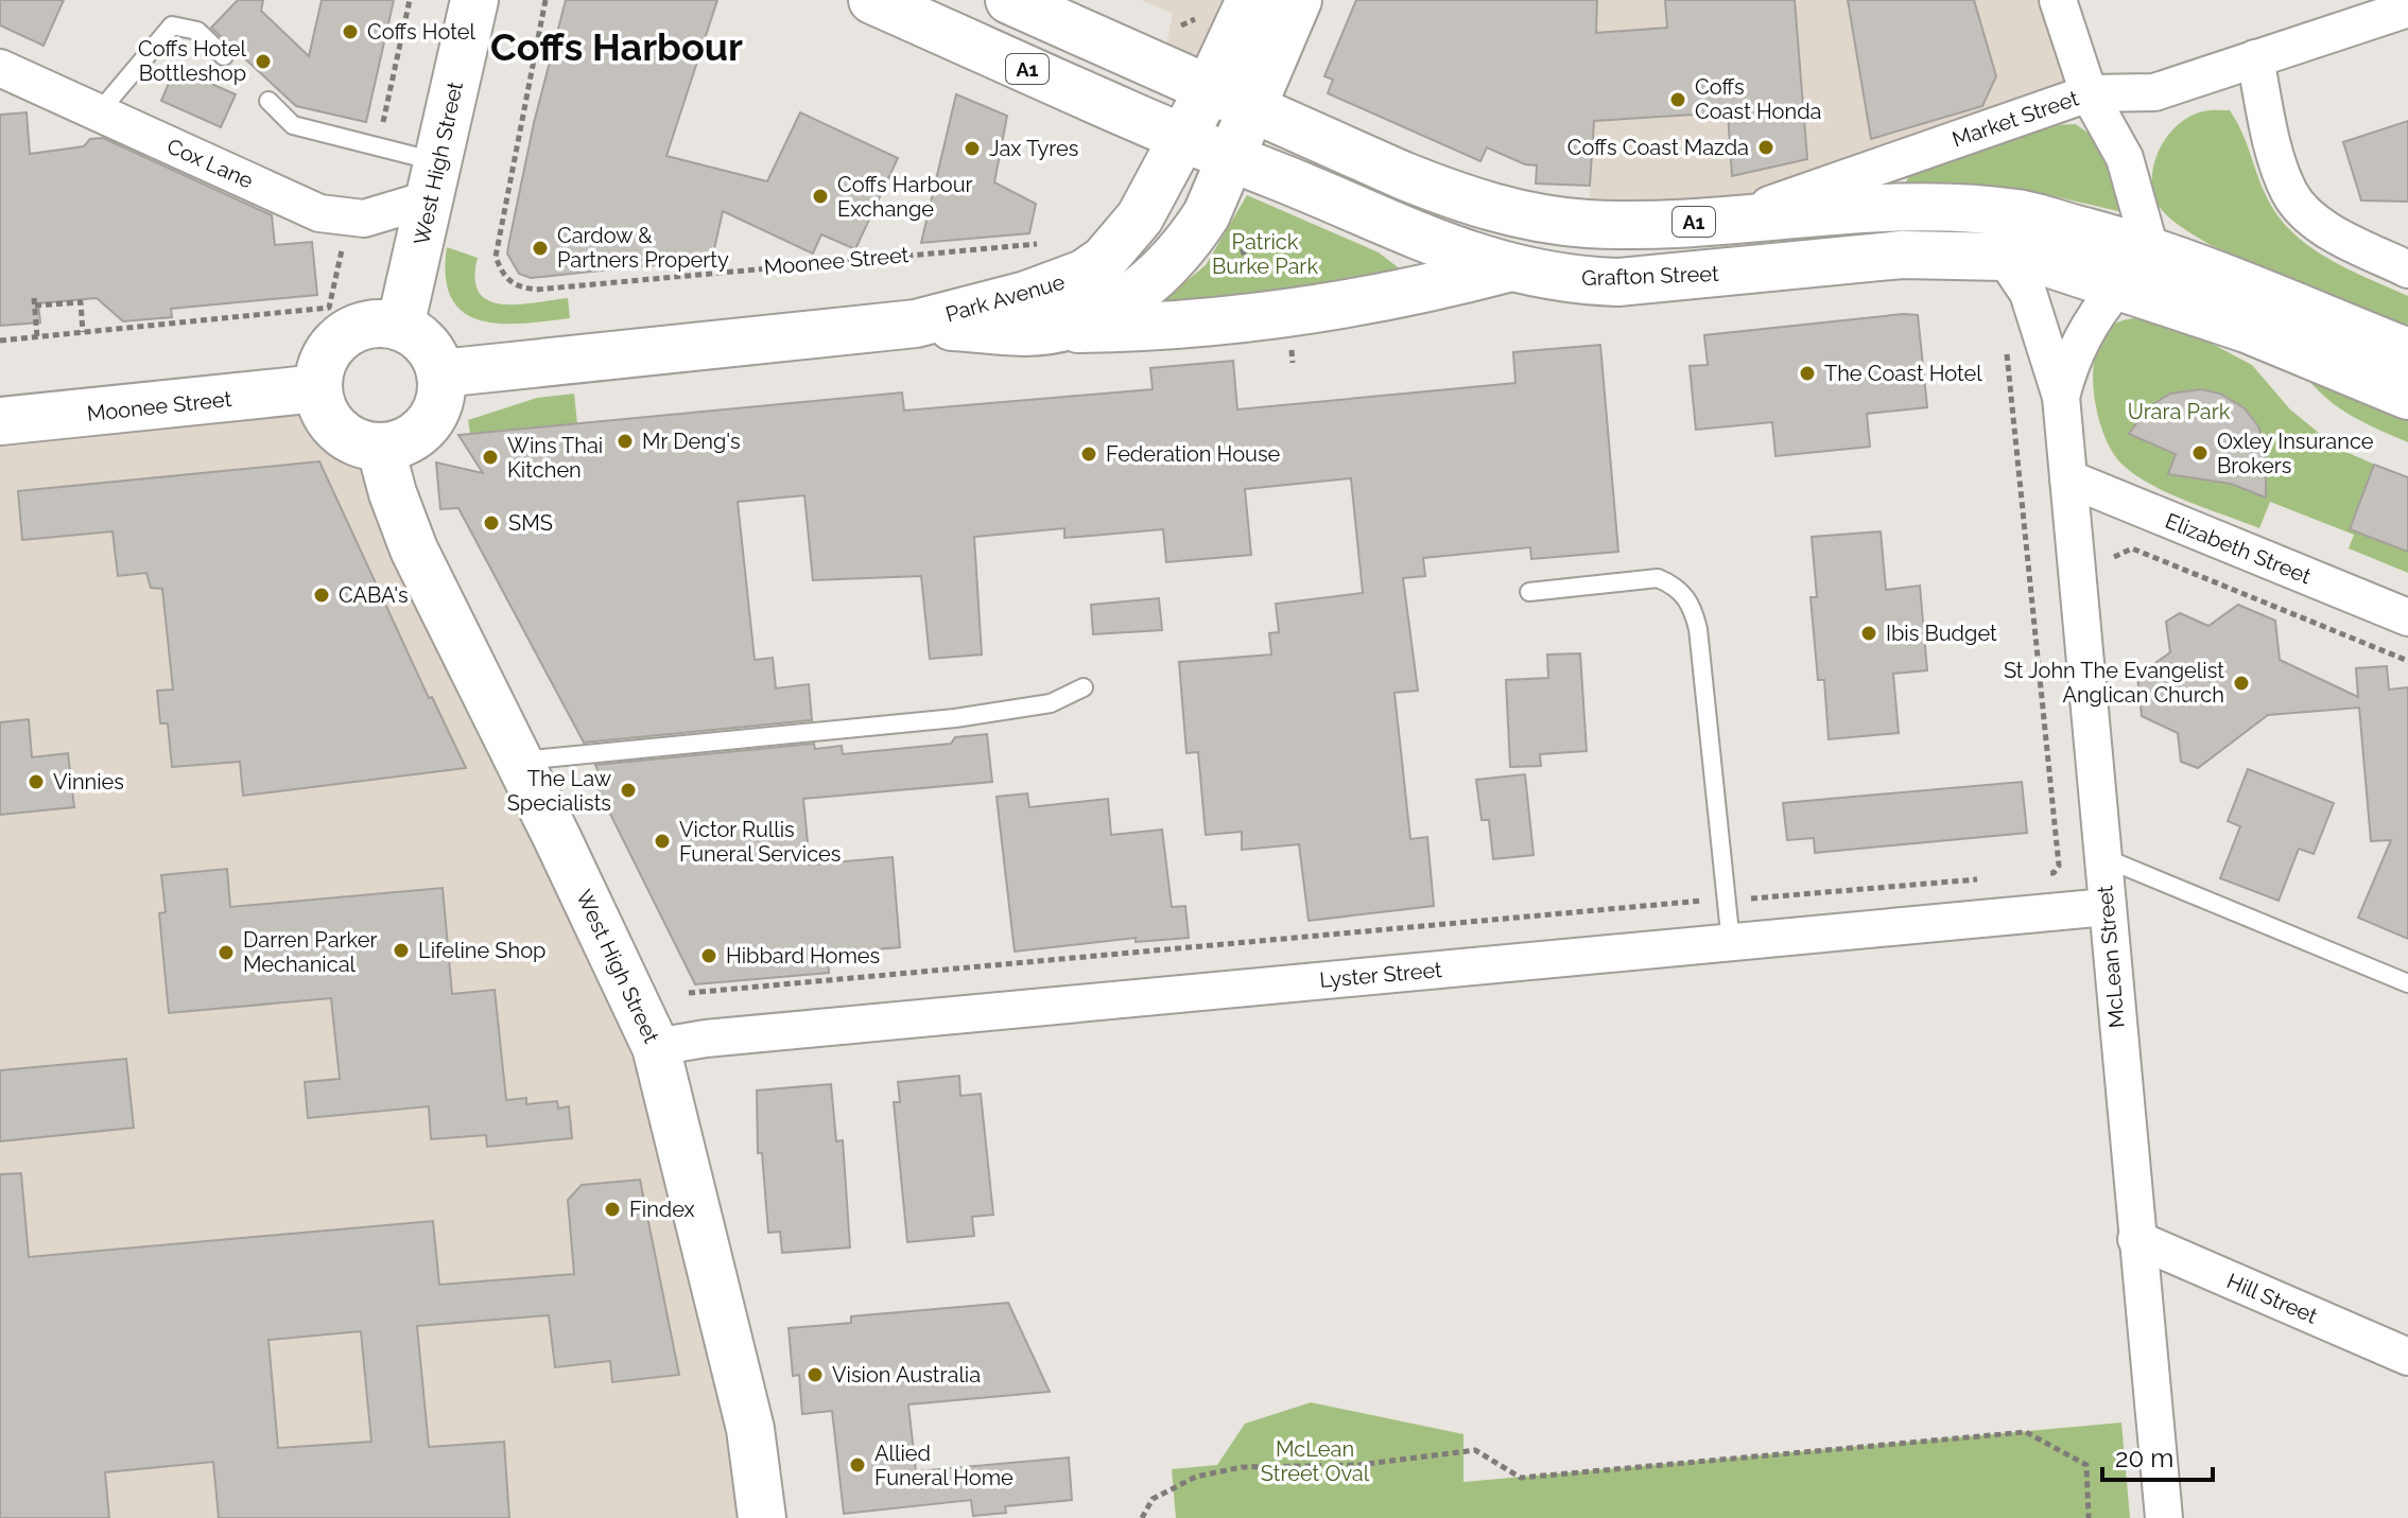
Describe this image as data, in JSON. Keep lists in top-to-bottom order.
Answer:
{
  "streets": {
    "main road": [
      "A1",
      "West High Street",
      "Moonee Street",
      "Grafton Street",
      "Park Avenue"
    ],
    "street": [
      "Market Street",
      "Cox Lane",
      "Elizabeth Street",
      "McLean Street",
      "Lyster Street",
      "Hill Street"
    ]
  },
  "crossings": [
    ["A1", "Market Street"],
    ["A1", "Park Avenue"],
    ["Cox Lane", "West High Street"],
    ["West High Street", "Moonee Street"],
    ["West High Street", "Lyster Street"],
    ["Grafton Street", "Park Avenue"],
    ["Grafton Street", "McLean Street"],
    ["Elizabeth Street", "McLean Street"],
    ["McLean Street", "Lyster Street"],
    ["McLean Street", "Hill Street"]
  ],
  "districts": ["Coffs Harbour"],
  "parks": ["Patrick Burke Park", "Urara Park", "McLean Street Oval"],
  "places": [
    "Coffs Hotel",
    "Coffs Hotel Bottleshop",
    "Coffs Coast Honda",
    "Coffs Coast Mazda",
    "Jax Tyres",
    "Coffs Harbour Exchange",
    "Cardow & Partners Property",
    "The Coast Hotel",
    "Mr Deng's",
    "Oxley Insurance Brokers",
    "Federation House",
    "Wins Thai Kitchen",
    "SMS",
    "CABA's",
    "Ibis Budget",
    "St John The Evangelist Anglican Church",
    "Vinnies",
    "The Law Specialists",
    "Victor Rullis Funeral Services",
    "Lifeline Shop",
    "Darren Parker Mechanical",
    "Hibbard Homes",
    "Findex",
    "Vision Australia",
    "Allied Funeral Home"
  ],
  "scale_bar": "20 m"
}
